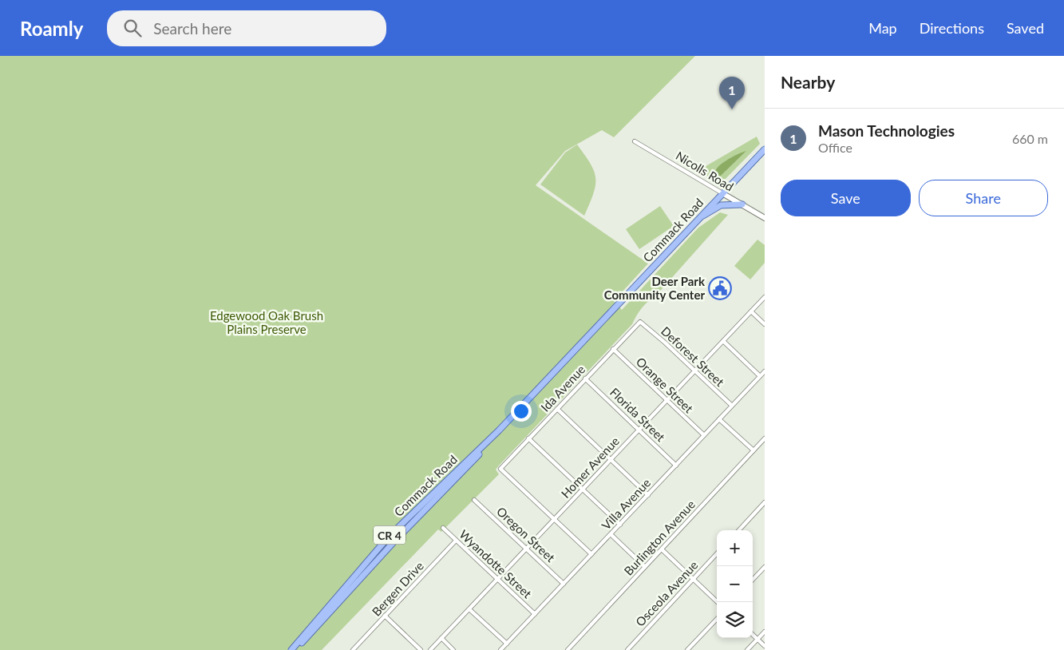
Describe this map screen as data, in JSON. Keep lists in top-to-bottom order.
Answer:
{
  "streets": {
    "main road": ["Commack Road", "CR 4"],
    "street": [
      "Nicolls Road",
      "Deforest Street",
      "Orange Street",
      "Ida Avenue",
      "Florida Street",
      "Homer Avenue",
      "Villa Avenue",
      "Oregon Street",
      "Burlington Avenue",
      "Wyandotte Street",
      "Bergen Drive",
      "Osceola Avenue"
    ]
  },
  "crossings": [
    ["Nicolls Road", "Commack Road"],
    ["Deforest Street", "Ida Avenue"],
    ["Deforest Street", "Homer Avenue"],
    ["Deforest Street", "Villa Avenue"],
    ["Orange Street", "Ida Avenue"],
    ["Orange Street", "Homer Avenue"],
    ["Orange Street", "Villa Avenue"],
    ["Ida Avenue", "Florida Street"],
    ["Ida Avenue", "Homer Avenue"],
    ["Florida Street", "Homer Avenue"],
    ["Florida Street", "Villa Avenue"],
    ["Homer Avenue", "Oregon Street"],
    ["Homer Avenue", "Wyandotte Street"],
    ["Villa Avenue", "Oregon Street"],
    ["Villa Avenue", "Wyandotte Street"],
    ["Wyandotte Street", "Bergen Drive"]
  ],
  "parks": ["Edgewood Oak Brush Plains Preserve"],
  "places": {
    "public building": ["Deer Park Community Center"]
  },
  "page": {
    "header": "Roamly",
    "search": "Search here",
    "nav": ["Map", "Directions", "Saved"],
    "heading": "Nearby",
    "pins": "1",
    "list": [
      {
        "mark": "1",
        "name": "Mason Technologies",
        "note": "Office",
        "value": "660 m"
      }
    ],
    "buttons": ["Save", "Share"],
    "map_buttons": ["+", "−"]
  }
}
